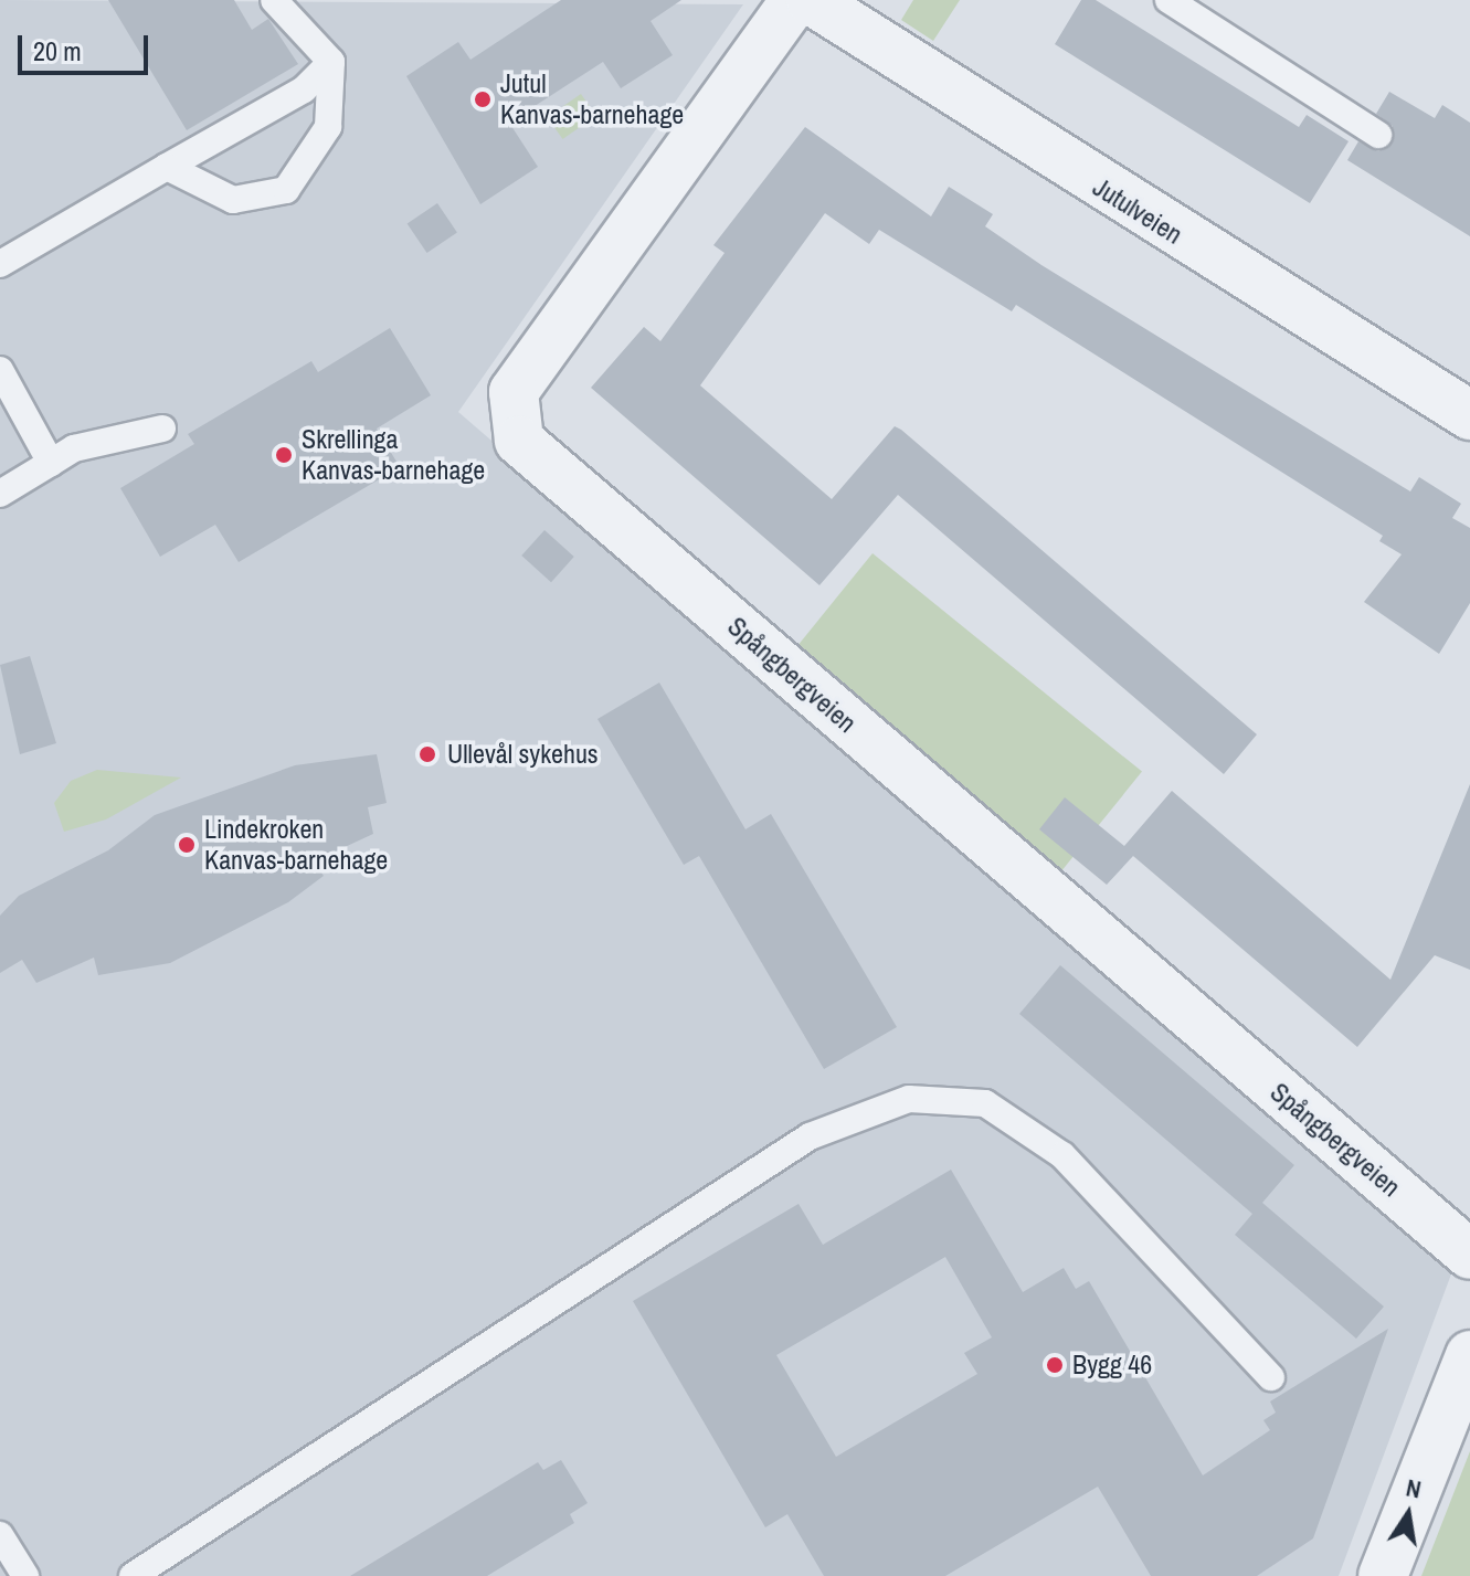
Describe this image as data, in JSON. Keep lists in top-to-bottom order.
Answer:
{
  "streets": {
    "street": ["Jutulveien", "Spångbergveien"]
  },
  "places": [
    "Jutul Kanvas-barnehage",
    "Skrellinga Kanvas-barnehage",
    "Ullevål sykehus",
    "Lindekroken Kanvas-barnehage",
    "Bygg 46"
  ],
  "scale_bar": "20 m",
  "north": "top"
}
